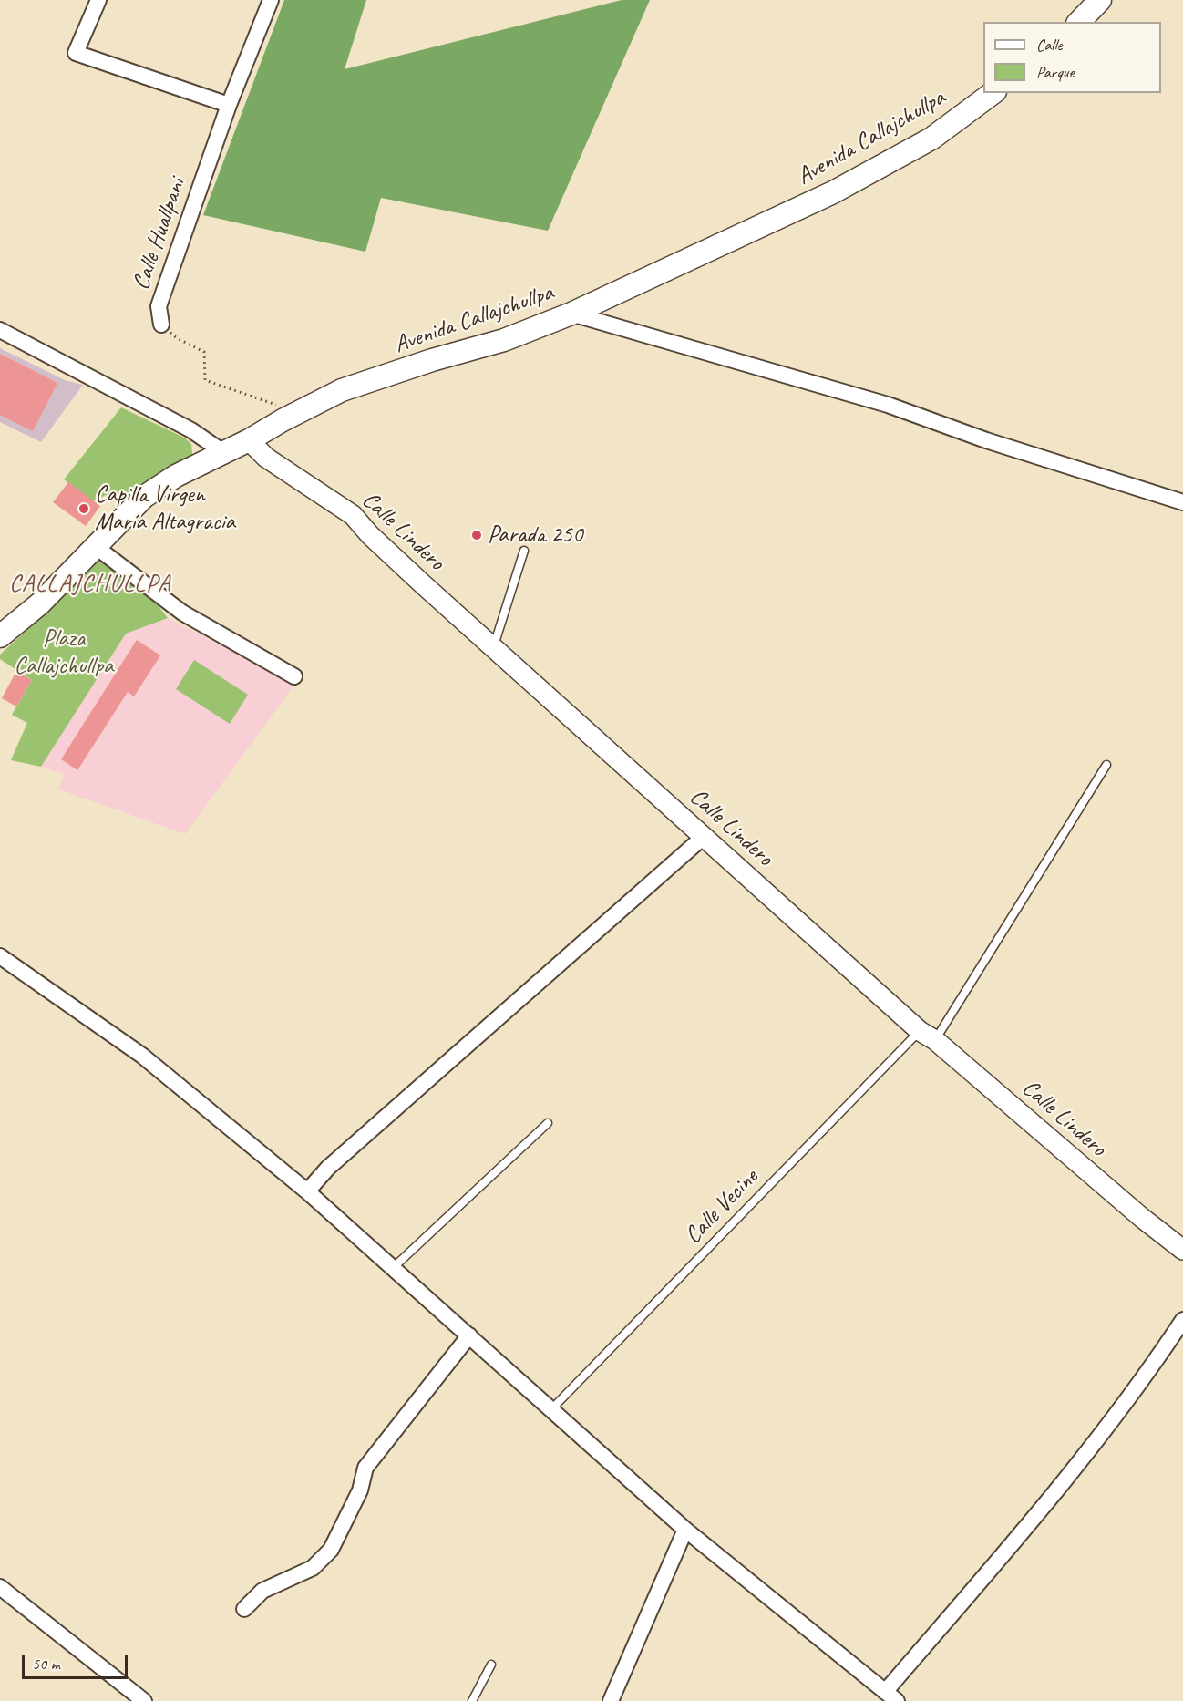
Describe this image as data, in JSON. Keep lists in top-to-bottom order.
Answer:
{
  "streets": {
    "main road": ["Avenida Callajchullpa"],
    "street": ["Calle Huallpani", "Calle Lindero"],
    "lane": ["Calle Vecine"]
  },
  "crossings": [
    ["Avenida Callajchullpa", "Calle Huallpani"],
    ["Avenida Callajchullpa", "Calle Lindero"],
    ["Calle Lindero", "Calle Vecine"]
  ],
  "districts": ["CALLAJCHULLPA"],
  "parks": ["Plaza Callajchullpa"],
  "places": ["Capilla Virgen María Altagracia", "Parada 250"],
  "legend": ["Calle", "Parque"],
  "scale_bar": "50 m"
}
